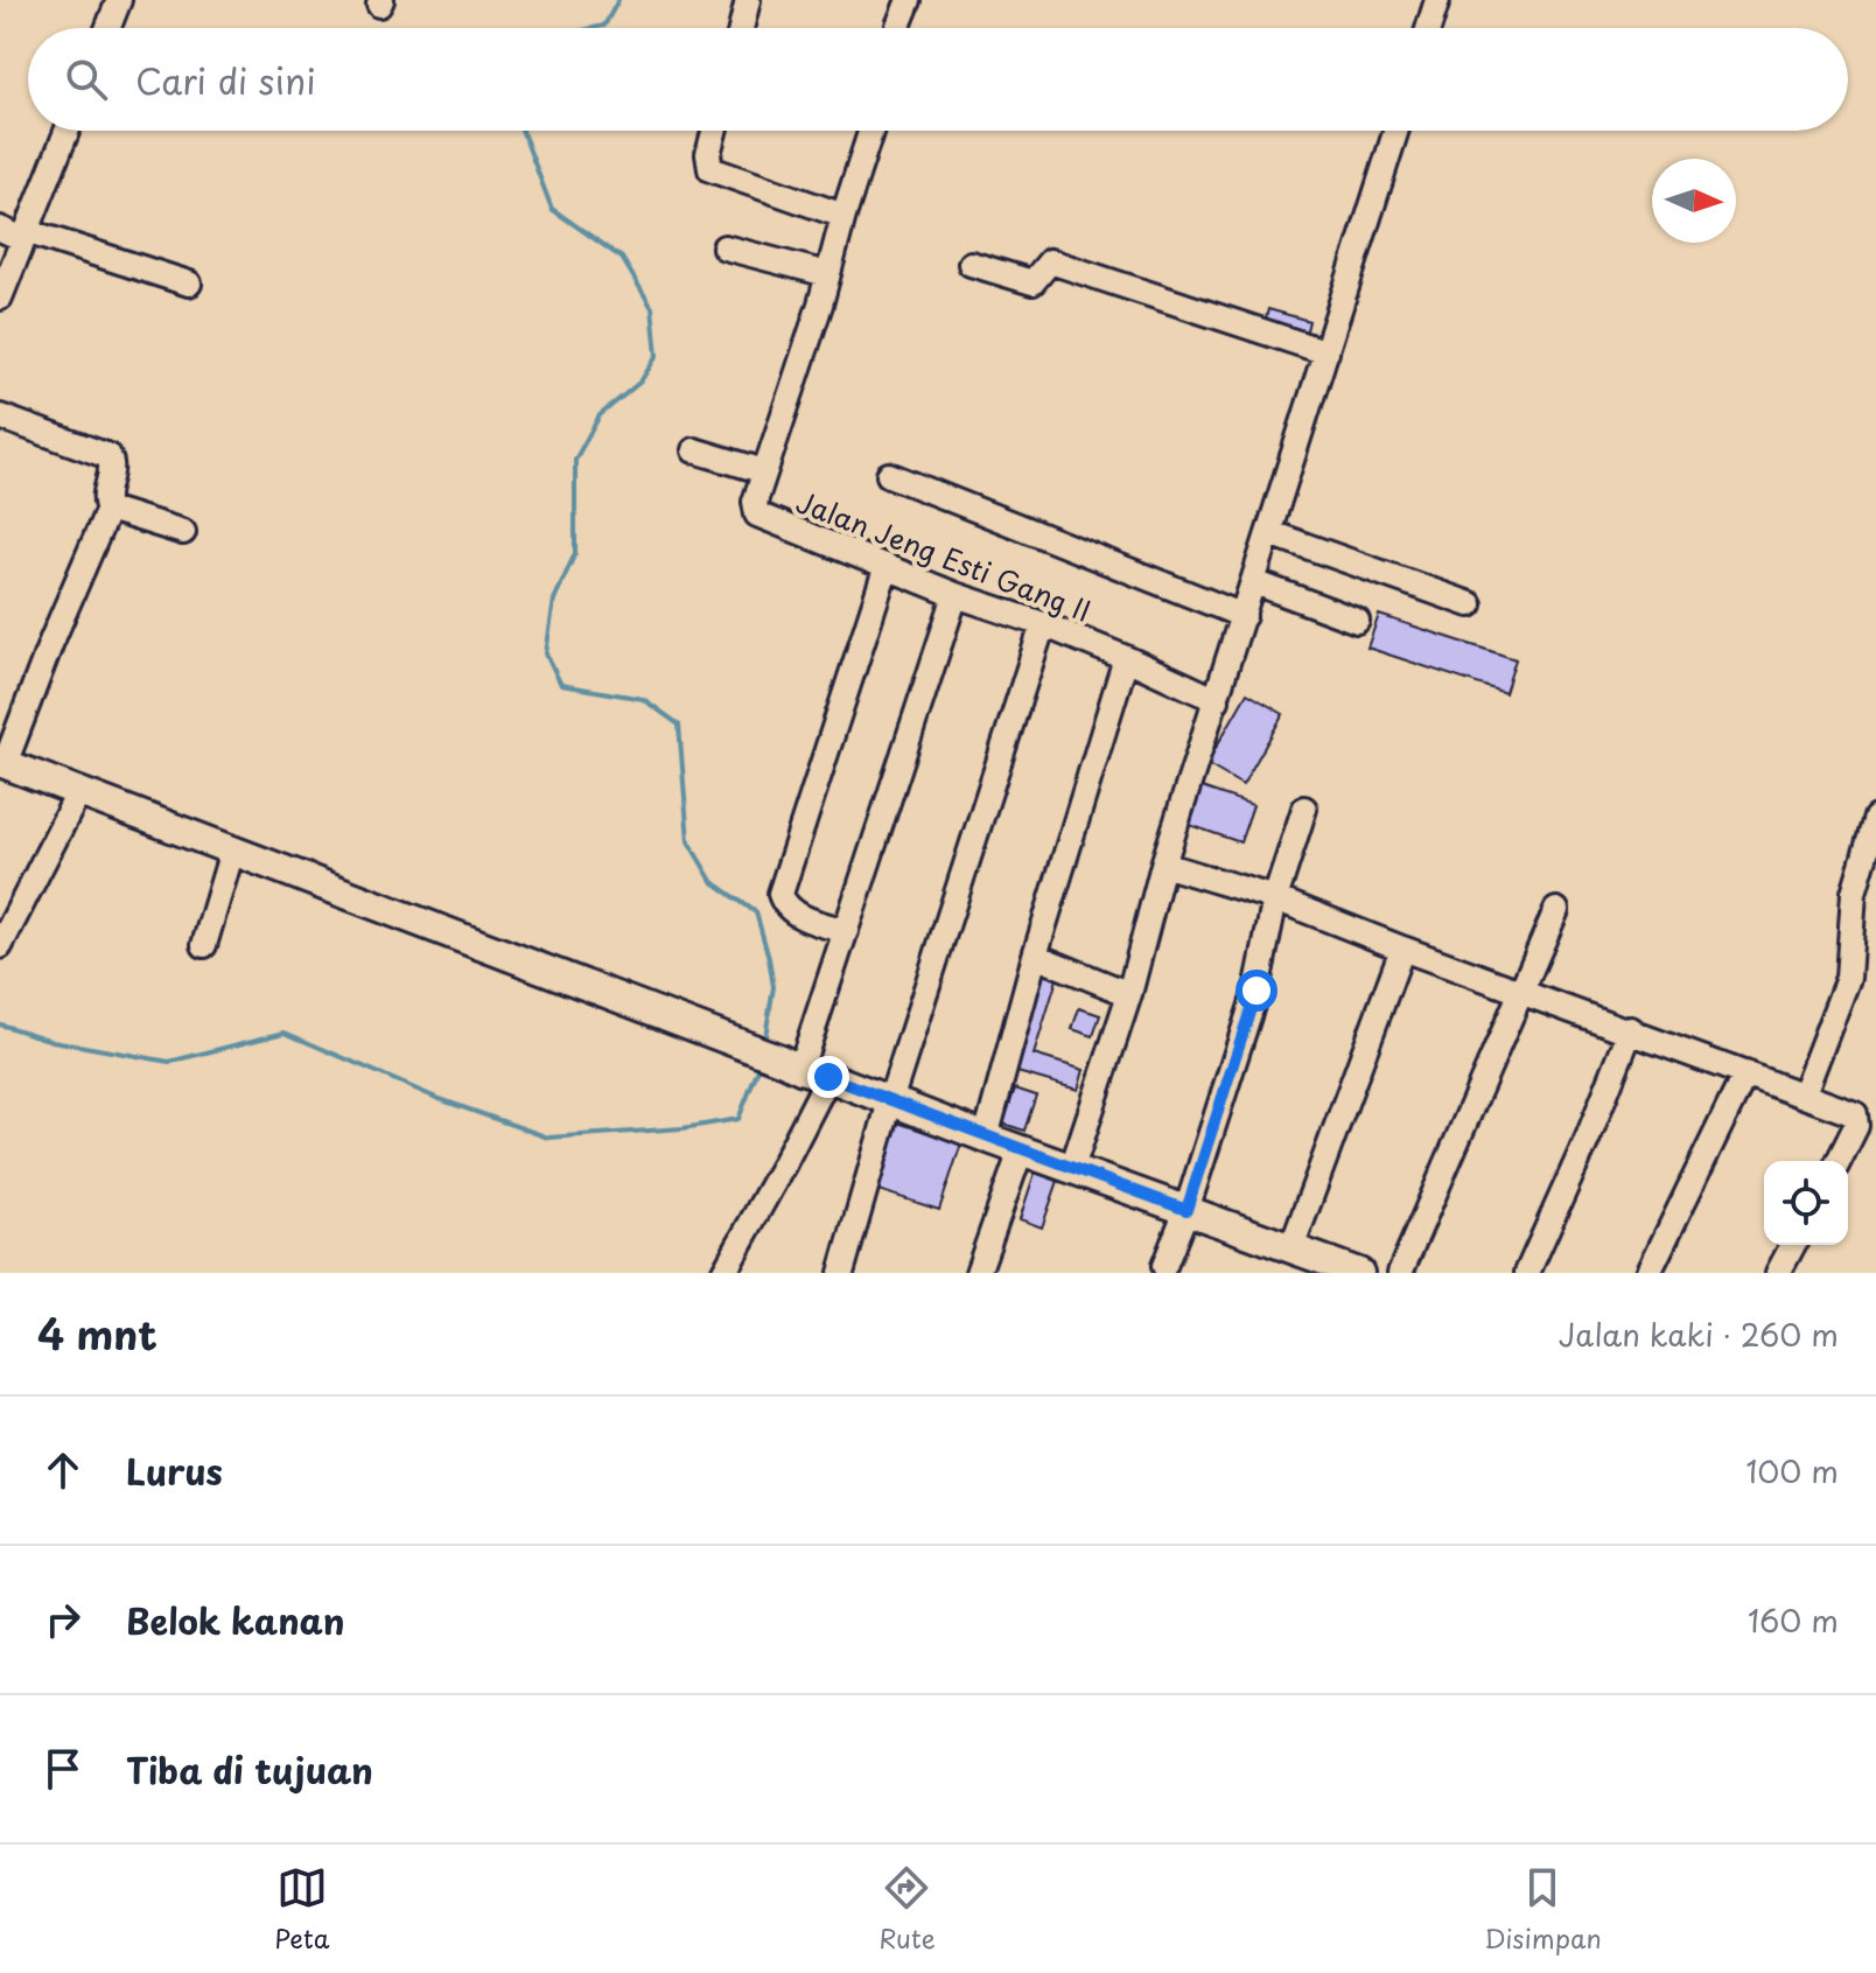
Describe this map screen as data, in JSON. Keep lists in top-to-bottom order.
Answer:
{
  "streets": {
    "street": ["Jalan Jeng Esti Gang II"]
  },
  "north": "right",
  "page": {
    "search": "Cari di sini",
    "heading": ["4 mnt", "Jalan kaki · 260 m"],
    "list": [
      ["Lurus", "100 m"],
      ["Belok kanan", "160 m"],
      "Tiba di tujuan"
    ],
    "nav": ["Peta", "Rute", "Disimpan"]
  }
}
